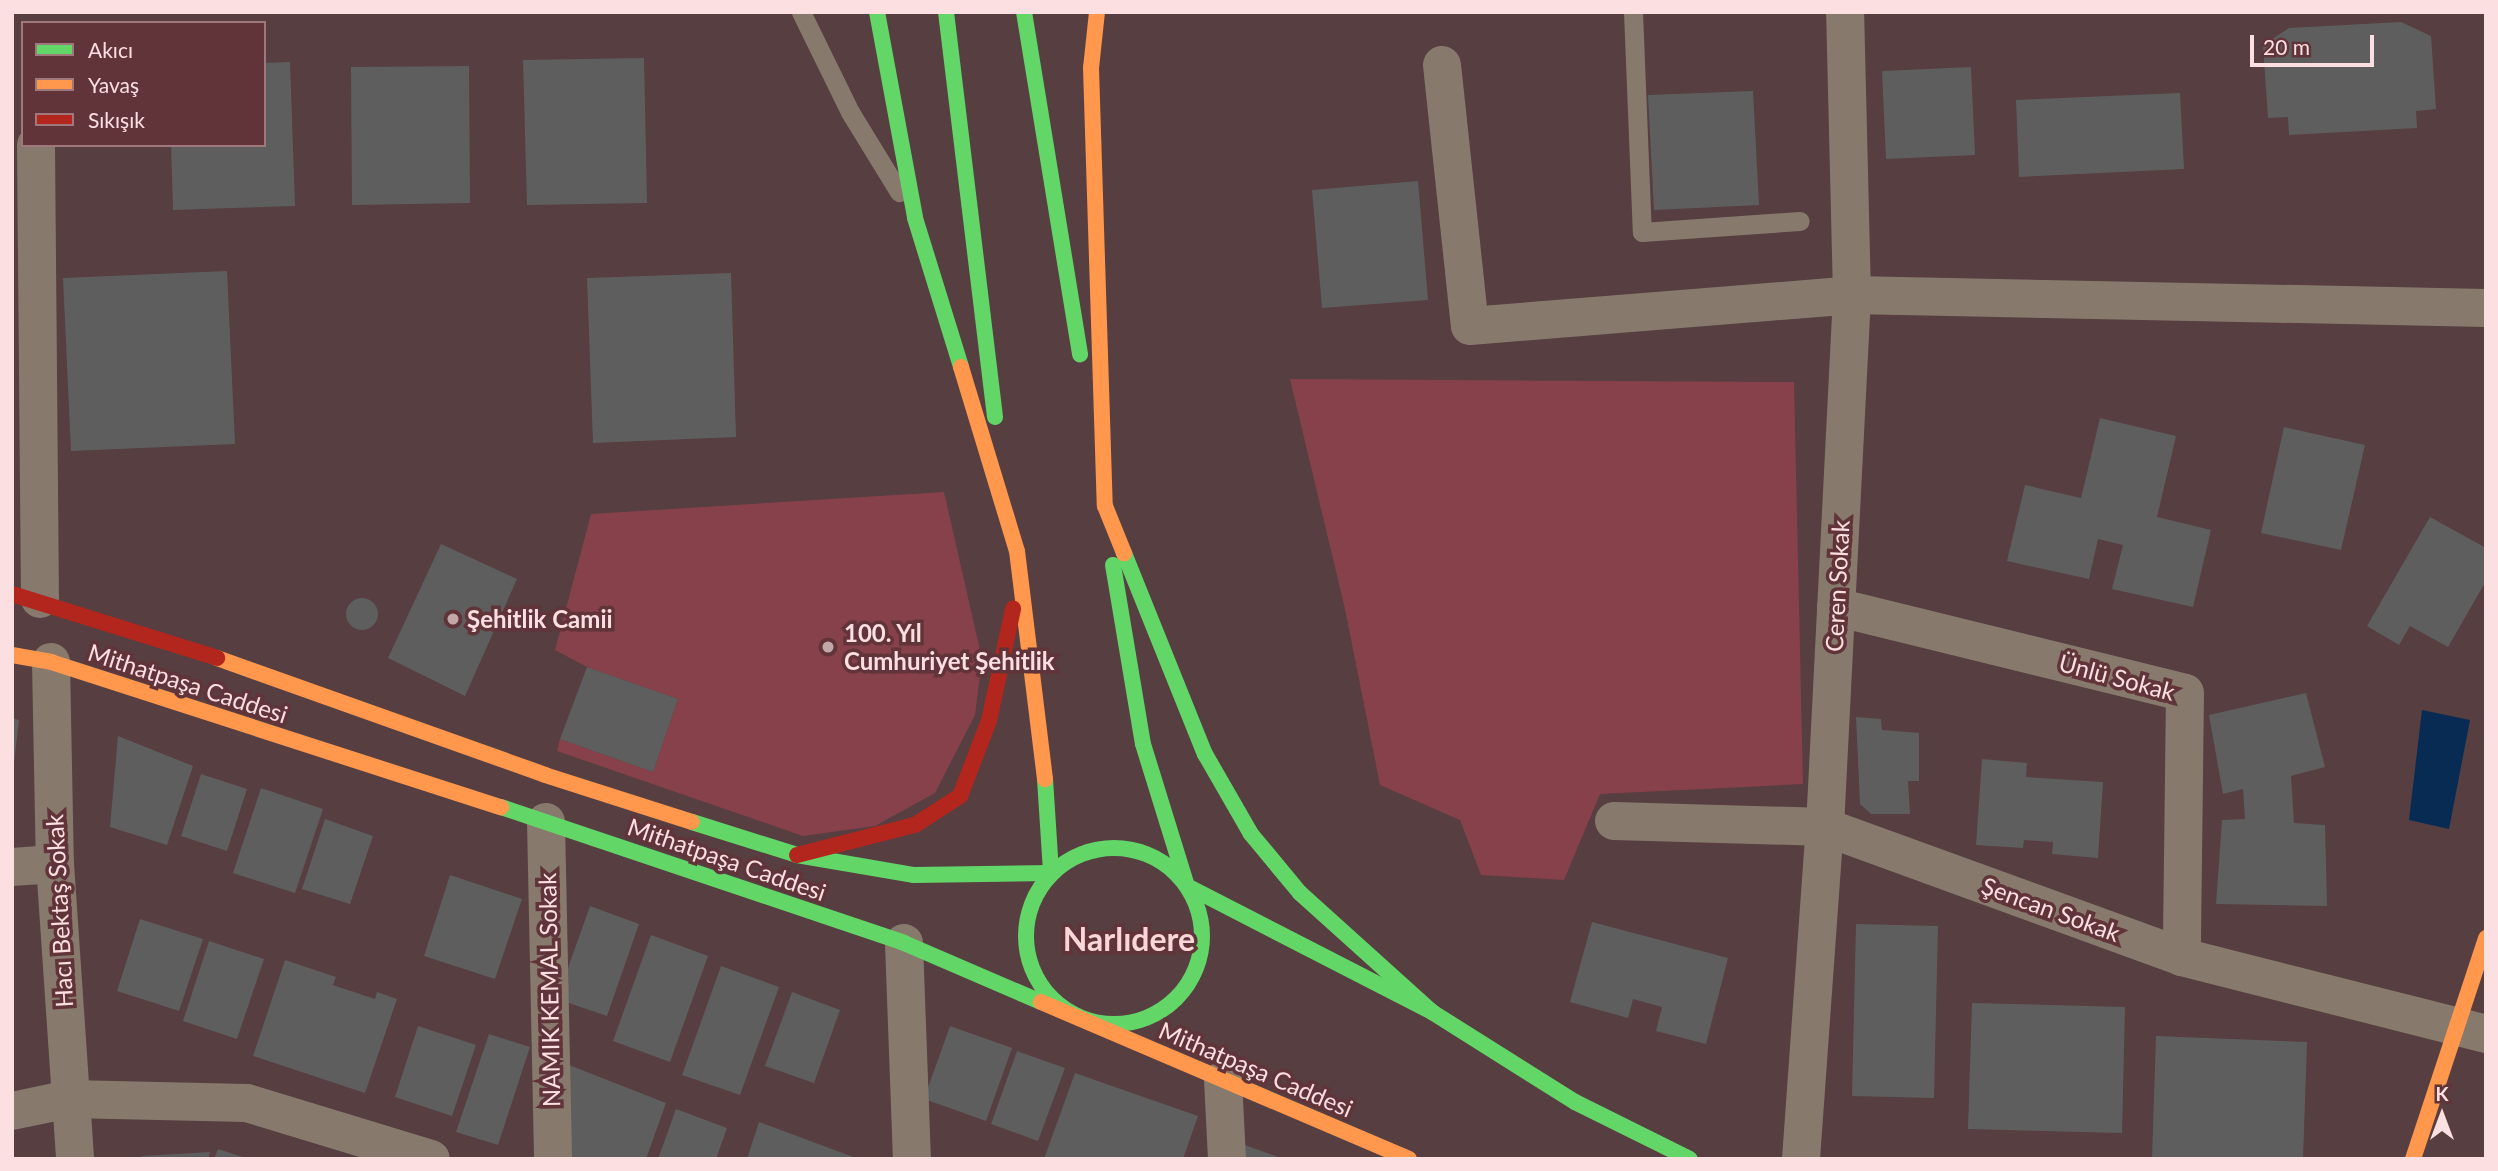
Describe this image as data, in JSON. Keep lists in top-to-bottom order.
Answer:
{
  "streets": {
    "main road": ["Mithatpaşa Caddesi"],
    "street": [
      "Ceren Sokak",
      "Ünlü Sokak",
      "Şencan Sokak",
      "Hacı Bektaş Sokak",
      "NAMIK KEMAL Sokak"
    ]
  },
  "crossings": [
    ["Ceren Sokak", "Ünlü Sokak"],
    ["Ceren Sokak", "Şencan Sokak"],
    ["Ünlü Sokak", "Şencan Sokak"],
    ["Mithatpaşa Caddesi", "Hacı Bektaş Sokak"],
    ["Mithatpaşa Caddesi", "NAMIK KEMAL Sokak"]
  ],
  "districts": ["Narlıdere"],
  "places": ["Şehitlik Camii", "100. Yıl Cumhuriyet Şehitlik"],
  "legend": ["Akıcı", "Yavaş", "Sıkışık"],
  "scale_bar": "20 m",
  "north": "top"
}
